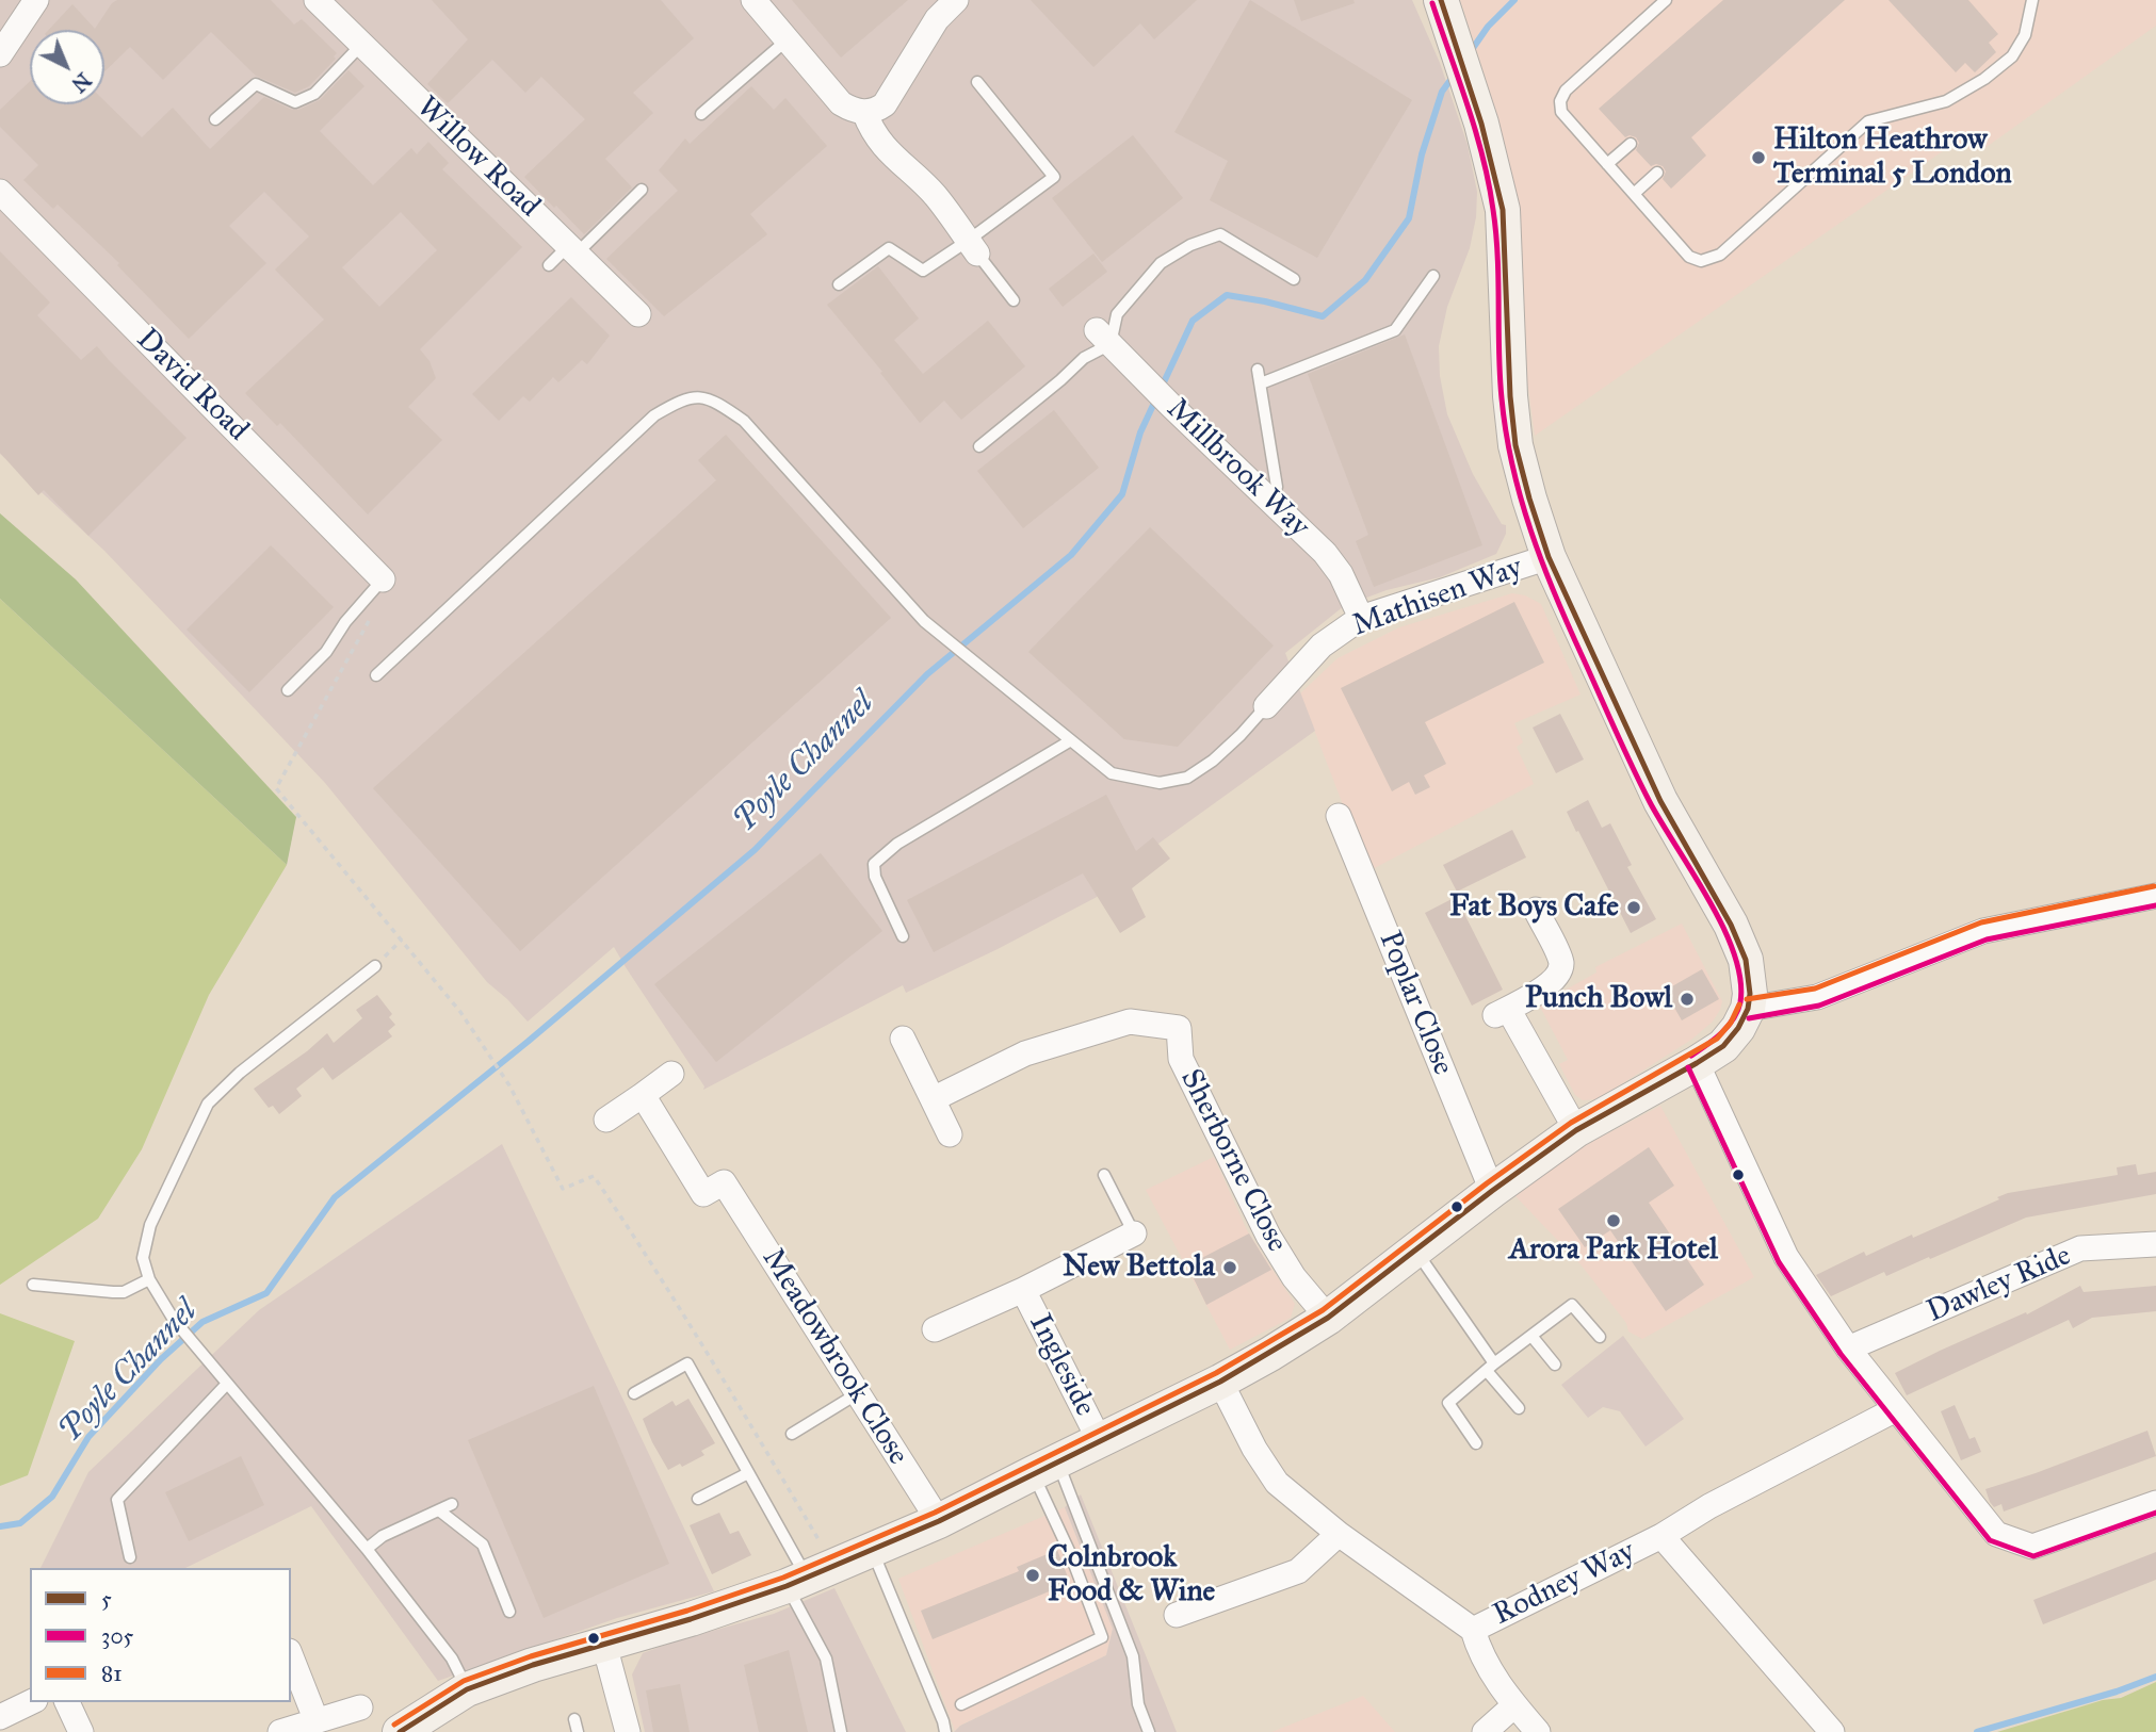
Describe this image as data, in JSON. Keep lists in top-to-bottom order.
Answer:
{
  "streets": {
    "street": [
      "Willow Road",
      "David Road",
      "Millbrook Way",
      "Mathisen Way",
      "Poplar Close",
      "Sherborne Close",
      "Dawley Ride",
      "Meadowbrook Close",
      "Ingleside",
      "Rodney Way"
    ]
  },
  "crossings": [
    ["Millbrook Way", "Mathisen Way"]
  ],
  "water": ["Poyle Channel"],
  "places": [
    "Hilton Heathrow Terminal 5 London",
    "Fat Boys Cafe",
    "Punch Bowl",
    "Arora Park Hotel",
    "New Bettola",
    "Colnbrook Food & Wine"
  ],
  "lines": ["transit line 5", "transit line 305", "transit line 81"],
  "legend": ["5", "305", "81"],
  "north": "bottom right"
}
